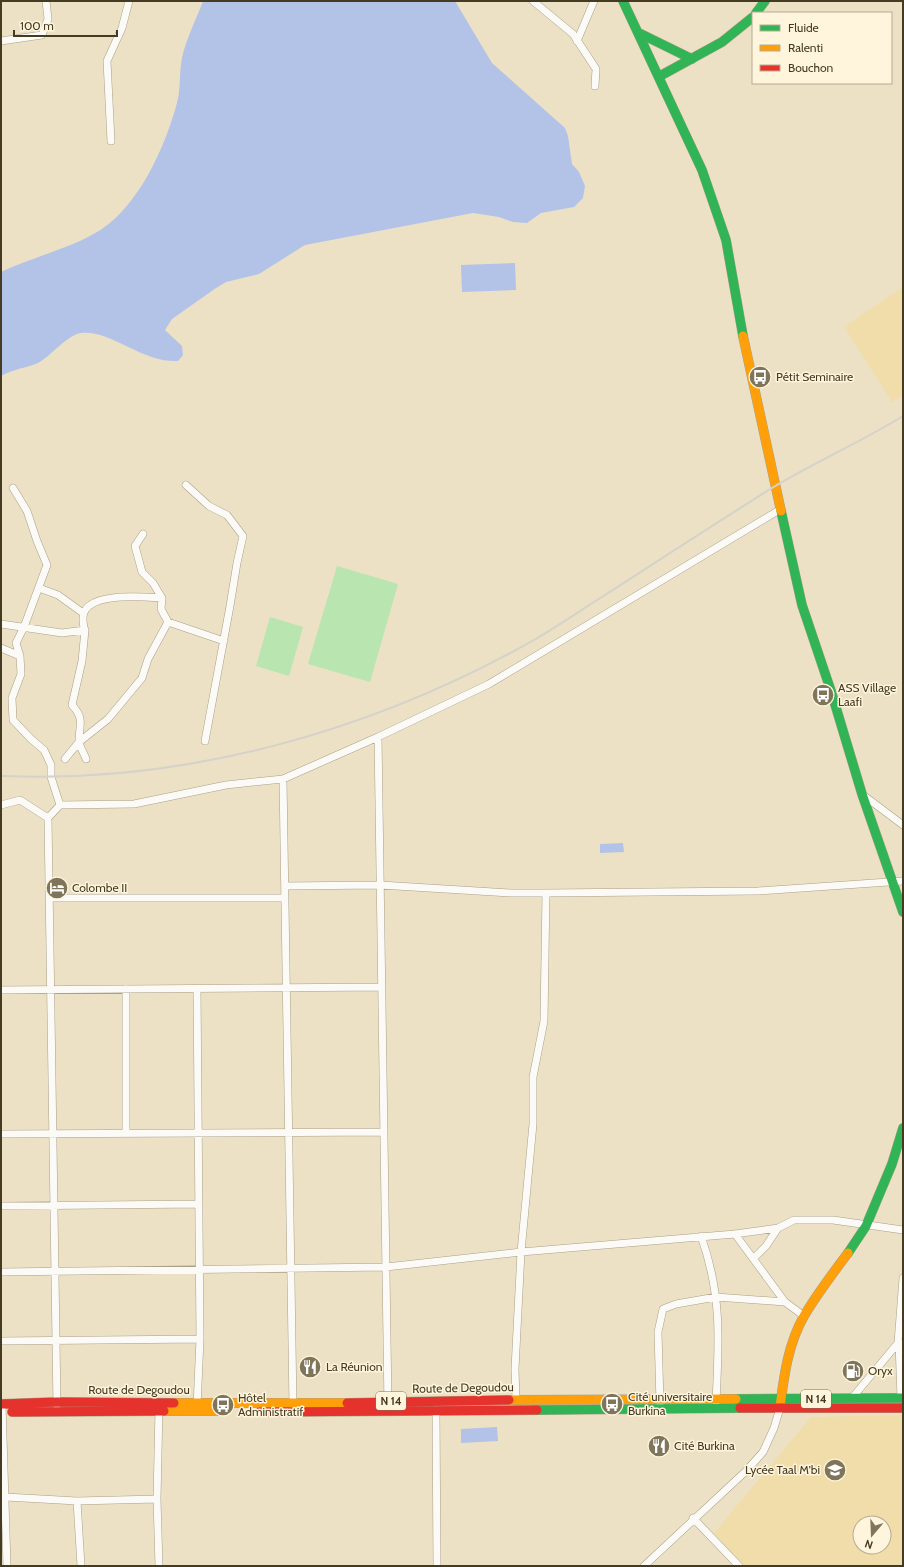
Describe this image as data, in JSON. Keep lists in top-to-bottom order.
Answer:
{
  "streets": {
    "street": ["Route de Degoudou", "N 14"]
  },
  "crossings": [
    ["Route de Degoudou", "N 14"]
  ],
  "places": {
    "bus stop": [
      "Pétit Seminaire",
      "ASS Village Laafi",
      "Cité universitaire Burkina",
      "Hôtel Administratif"
    ],
    "hotel": ["Colombe II"],
    "restaurant": ["La Réunion", "Cité Burkina"],
    "fuel station": ["Oryx"],
    "school or university": ["Lycée Taal M'bi"]
  },
  "legend": ["Fluide", "Ralenti", "Bouchon"],
  "scale_bar": "100 m",
  "north": "bottom"
}
